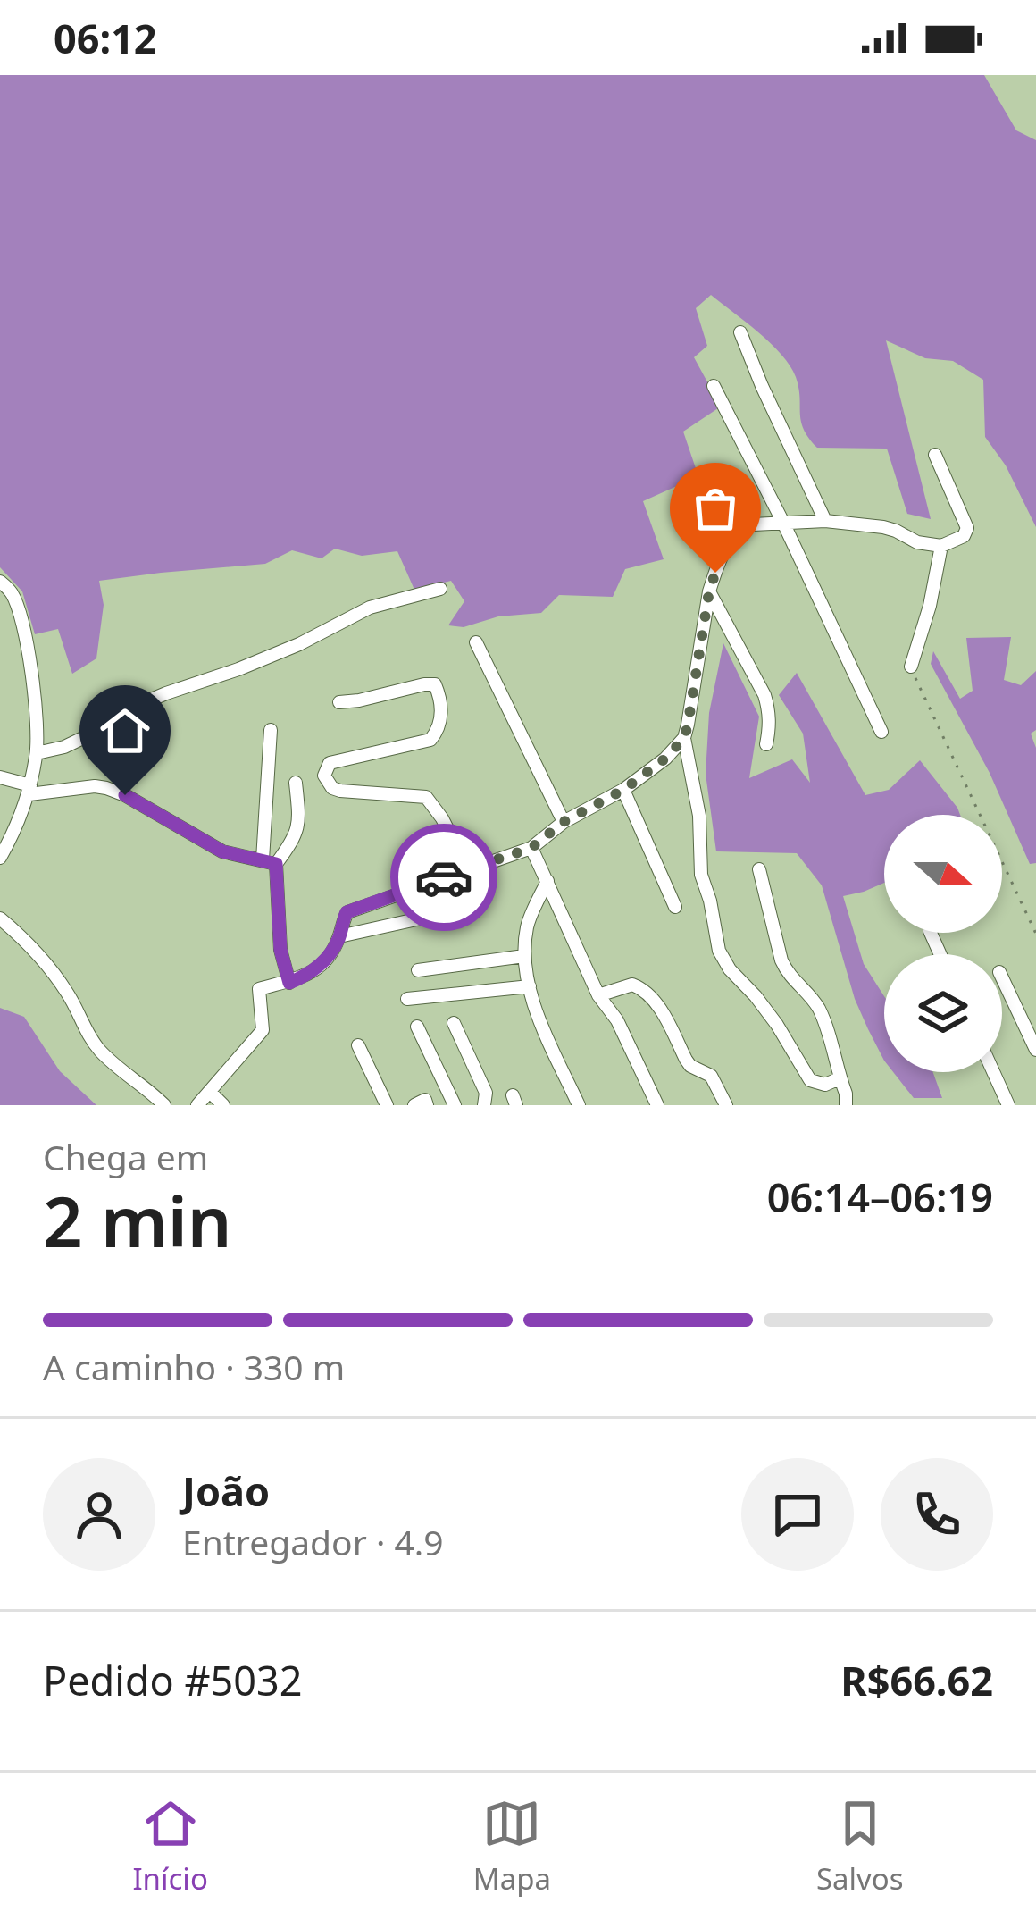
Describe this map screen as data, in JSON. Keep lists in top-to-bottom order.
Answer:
{
  "north": "right",
  "page": {
    "status": "06:12",
    "heading": ["2 min", "Chega em", "06:14–06:19"],
    "panel": [
      "João",
      "Entregador · 4.9",
      "Pedido #5032",
      "R$66.62"
    ],
    "bar": "A caminho · 330 m",
    "tabs": ["Início", "Mapa", "Salvos"]
  }
}
